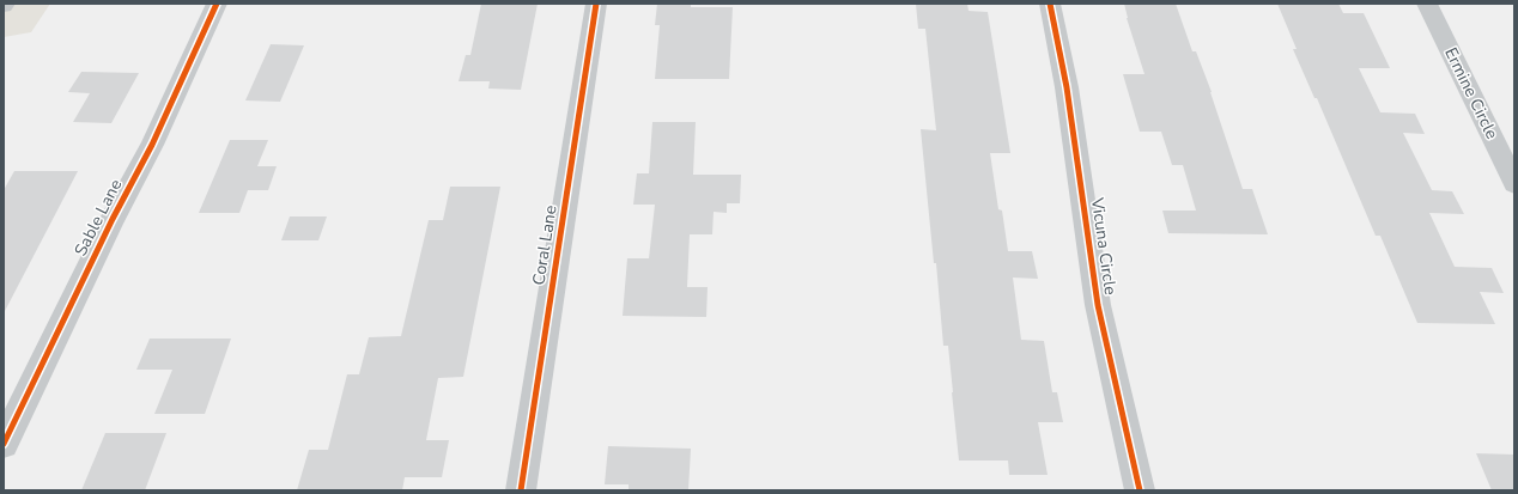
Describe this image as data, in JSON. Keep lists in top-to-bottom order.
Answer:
{
  "streets": {
    "street": [
      "Ermine Circle",
      "Sable Lane",
      "Coral Lane",
      "Vicuna Circle"
    ]
  }
}
